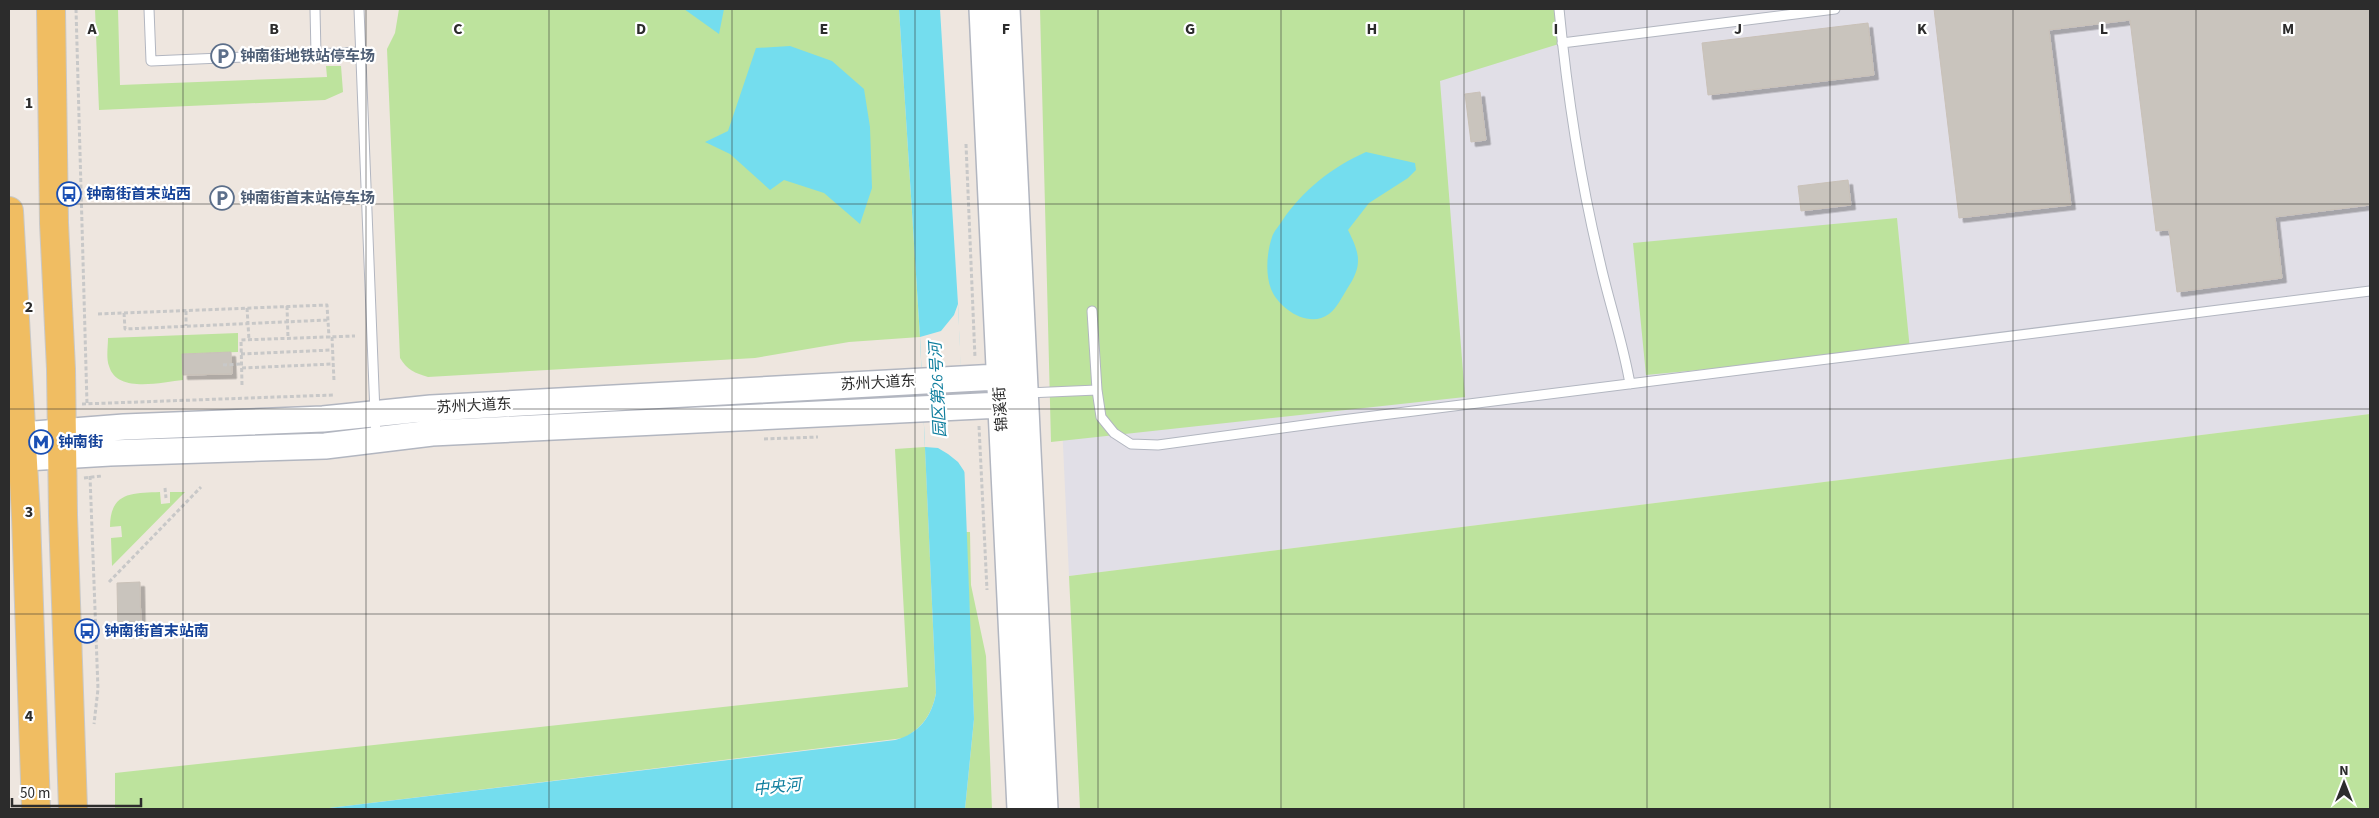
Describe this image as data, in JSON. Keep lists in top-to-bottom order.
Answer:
{
  "streets": {
    "main road": ["苏州大道东", "锦溪街"]
  },
  "crossings": [
    ["苏州大道东", "锦溪街"]
  ],
  "water": ["园区第26号河", "中央河"],
  "places": {
    "parking": ["钟南街地铁站停车场", "钟南街首末站停车场"],
    "bus stop": ["钟南街首末站西", "钟南街首末站南"],
    "metro station": ["钟南街"]
  },
  "scale_bar": "50 m",
  "north": "top",
  "grid": {
    "columns": [
      "A",
      "B",
      "C",
      "D",
      "E",
      "F",
      "G",
      "H",
      "I",
      "J",
      "K",
      "L",
      "M"
    ],
    "rows": [
      "1",
      "2",
      "3",
      "4"
    ]
  }
}
